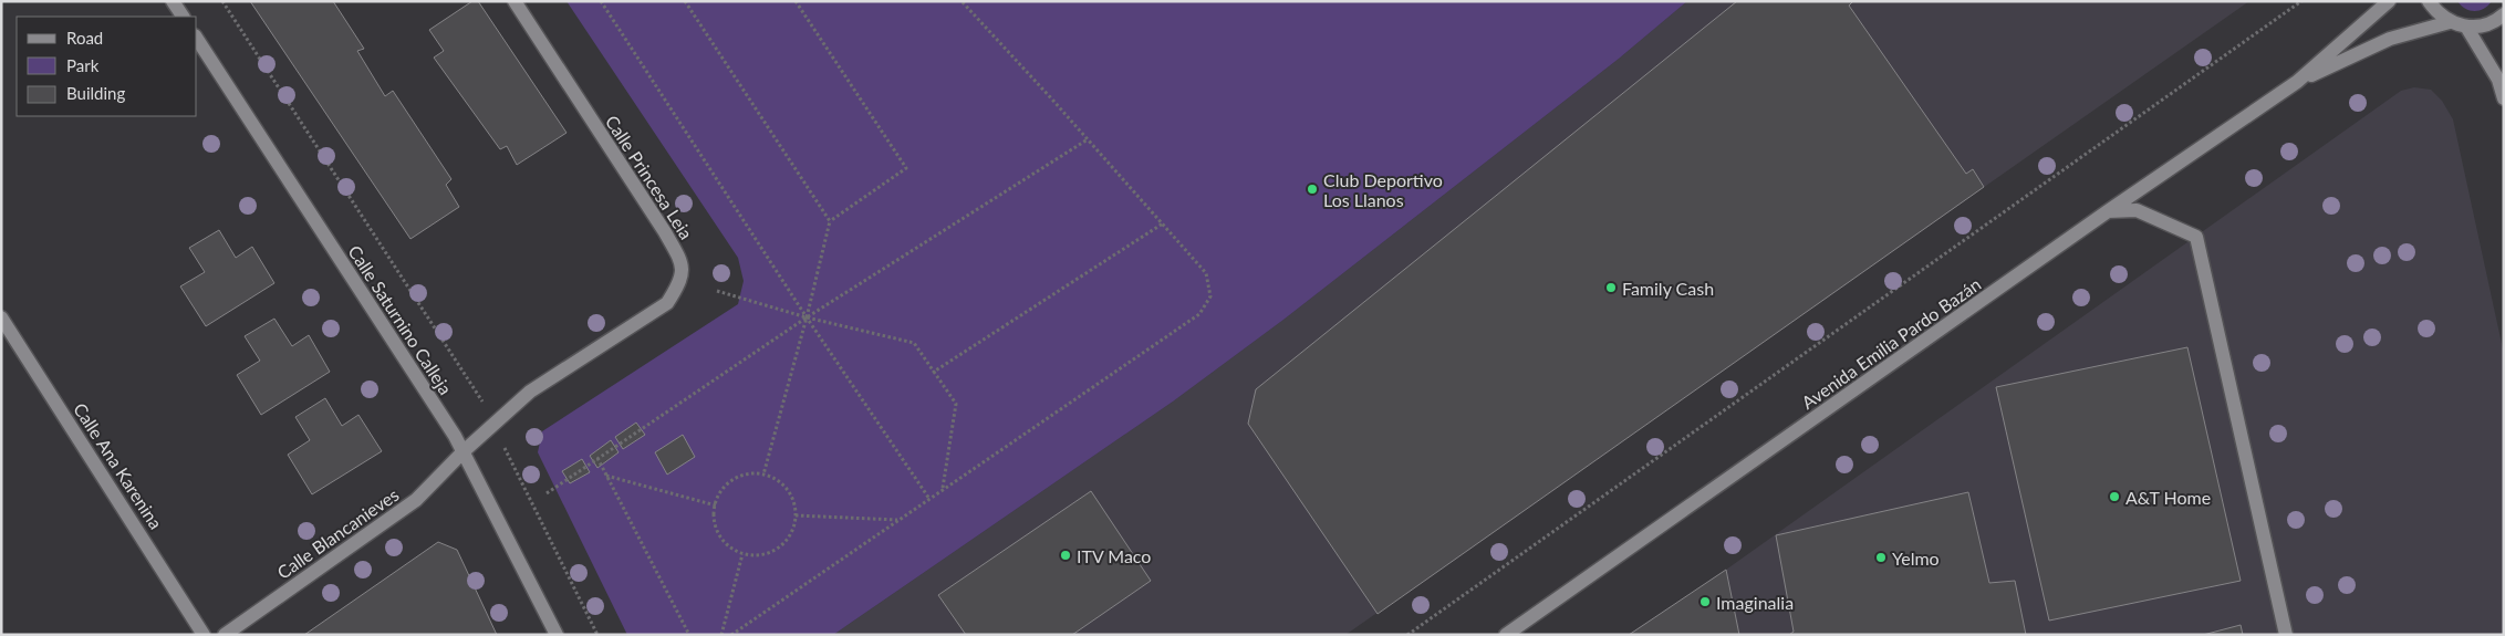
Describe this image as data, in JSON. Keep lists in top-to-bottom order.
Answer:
{
  "streets": {
    "street": [
      "Calle Princesa Leia",
      "Calle Saturnino Calleja",
      "Avenida Emilia Pardo Bazán",
      "Calle Ana Karenina",
      "Calle Blancanieves"
    ]
  },
  "crossings": [
    ["Calle Princesa Leia", "Calle Saturnino Calleja"],
    ["Calle Princesa Leia", "Calle Blancanieves"],
    ["Calle Saturnino Calleja", "Calle Blancanieves"]
  ],
  "places": [
    "Club Deportivo Los Llanos",
    "Family Cash",
    "A&T Home",
    "ITV Maco",
    "Yelmo",
    "Imaginalia"
  ],
  "legend": ["Road", "Park", "Building"]
}
